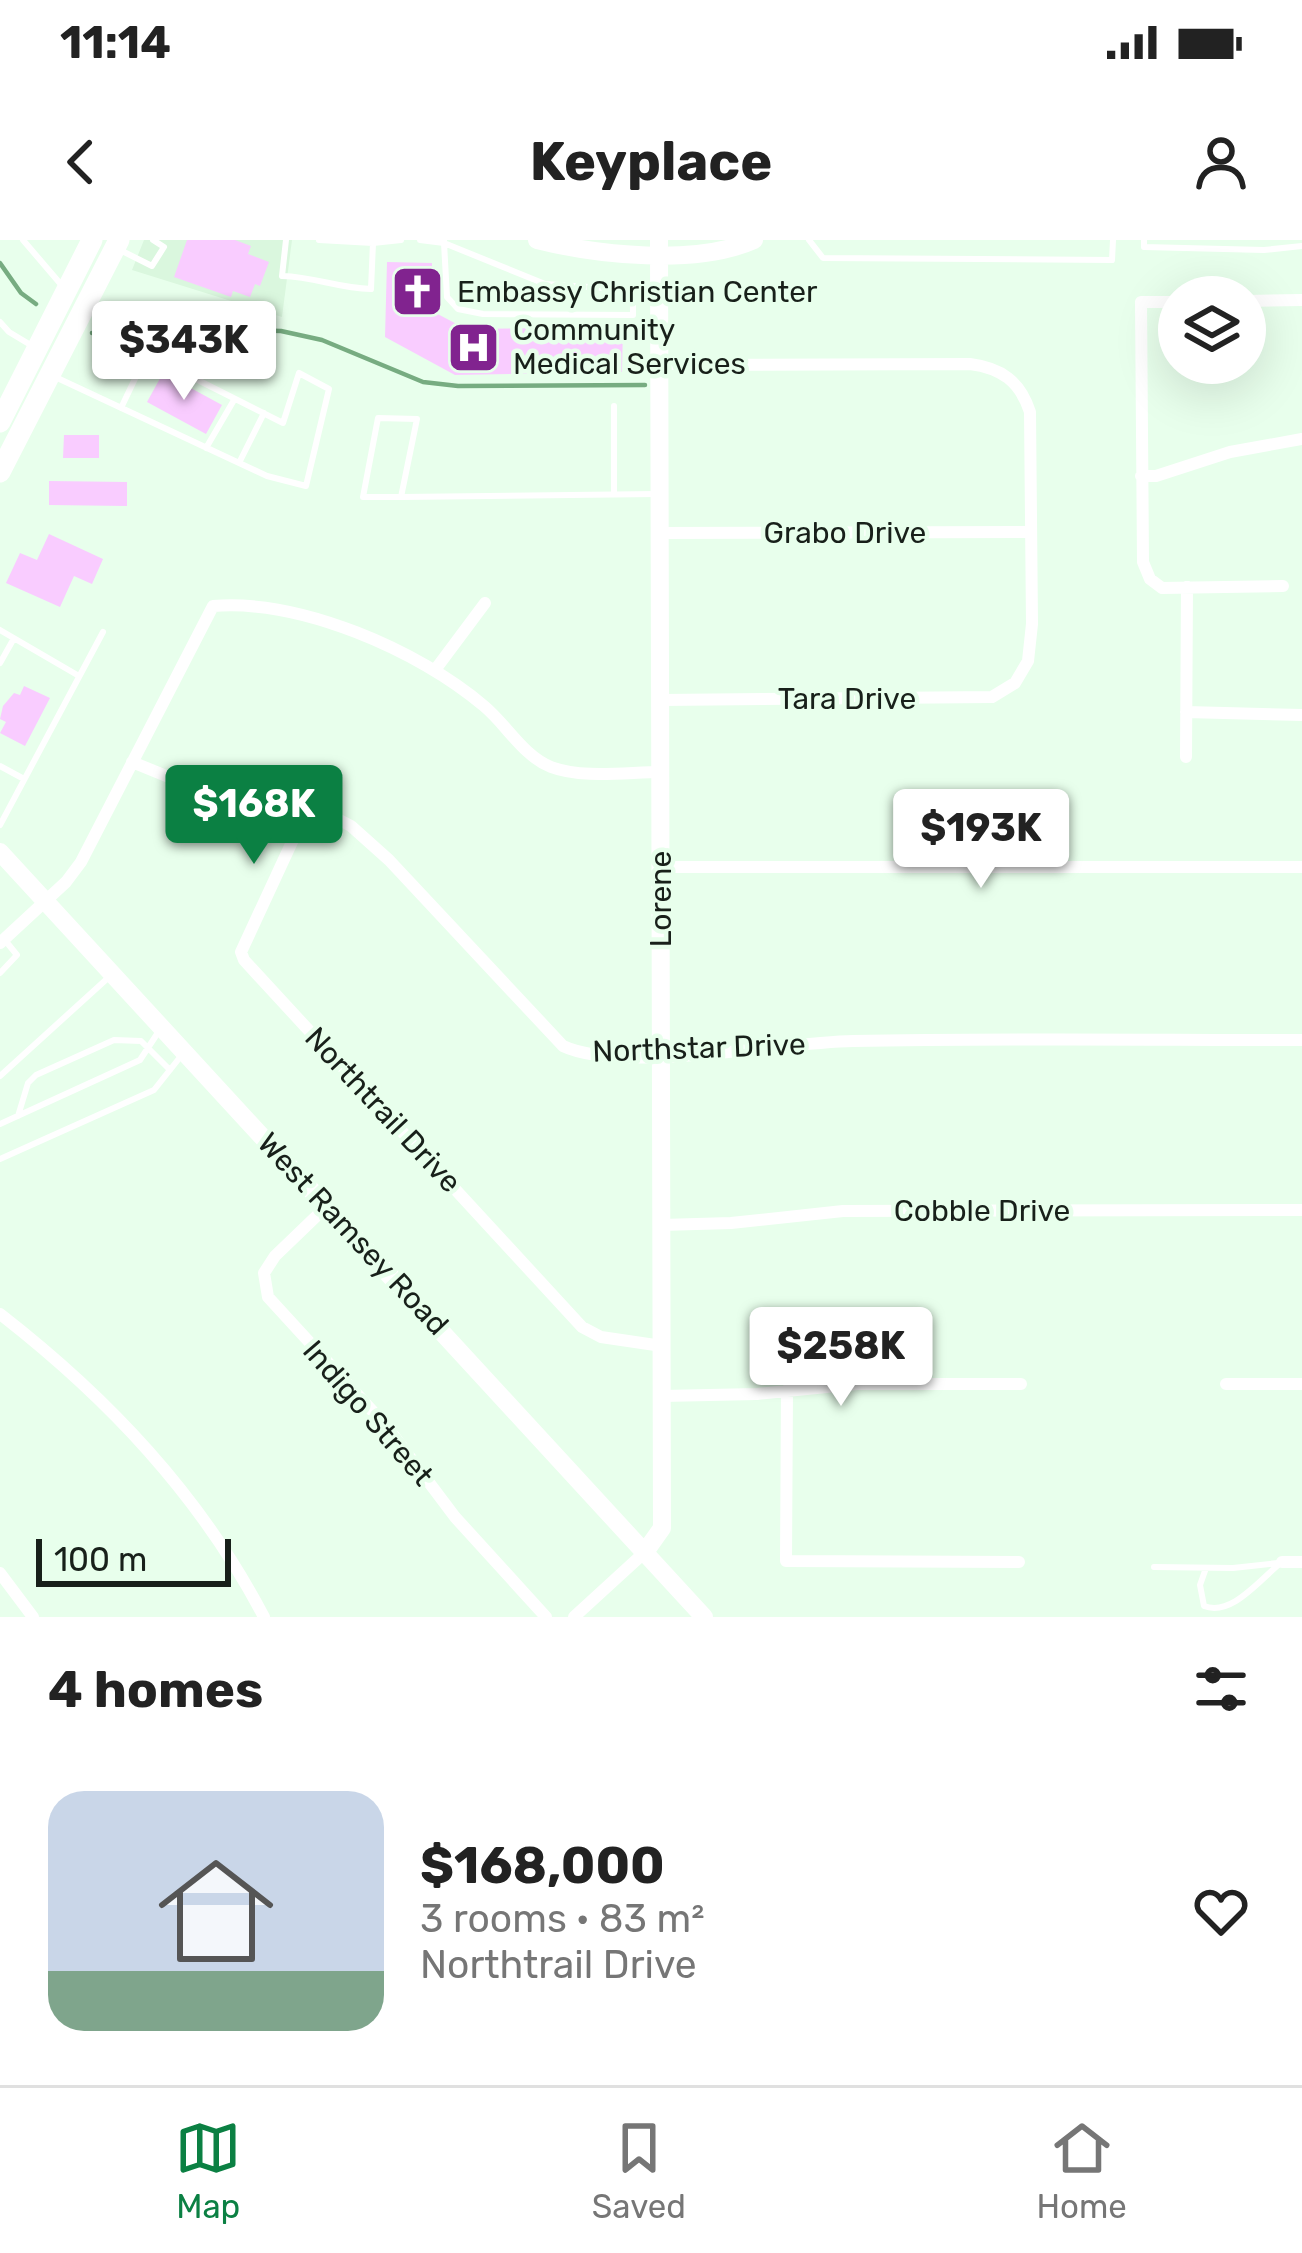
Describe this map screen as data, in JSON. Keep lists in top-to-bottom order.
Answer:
{
  "streets": {
    "street": [
      "Grabo Drive",
      "Tara Drive",
      "Lorene",
      "Northstar Drive",
      "Northtrail Drive",
      "Cobble Drive",
      "West Ramsey Road",
      "Indigo Street"
    ]
  },
  "crossings": [
    ["Grabo Drive", "Tara Drive"],
    ["Grabo Drive", "Lorene"],
    ["Tara Drive", "Lorene"],
    ["Lorene", "Northstar Drive"],
    ["Lorene", "Northtrail Drive"],
    ["Lorene", "Cobble Drive"],
    ["Lorene", "West Ramsey Road"],
    ["Northstar Drive", "Northtrail Drive"],
    ["West Ramsey Road", "Indigo Street"]
  ],
  "places": {
    "church": ["Embassy Christian Center"],
    "hospital": ["Community Medical Services"]
  },
  "scale_bar": "100 m",
  "page": {
    "status": "11:14",
    "header": "Keyplace",
    "price": [
      "$343K",
      "$168K",
      "$193K",
      "$258K"
    ],
    "scale": "100 m",
    "heading": "4 homes",
    "list": [
      {
        "name": "$168,000",
        "note": "3 rooms · 83 m² · Northtrail Drive"
      }
    ],
    "tabs": ["Map", "Saved", "Home"]
  }
}
